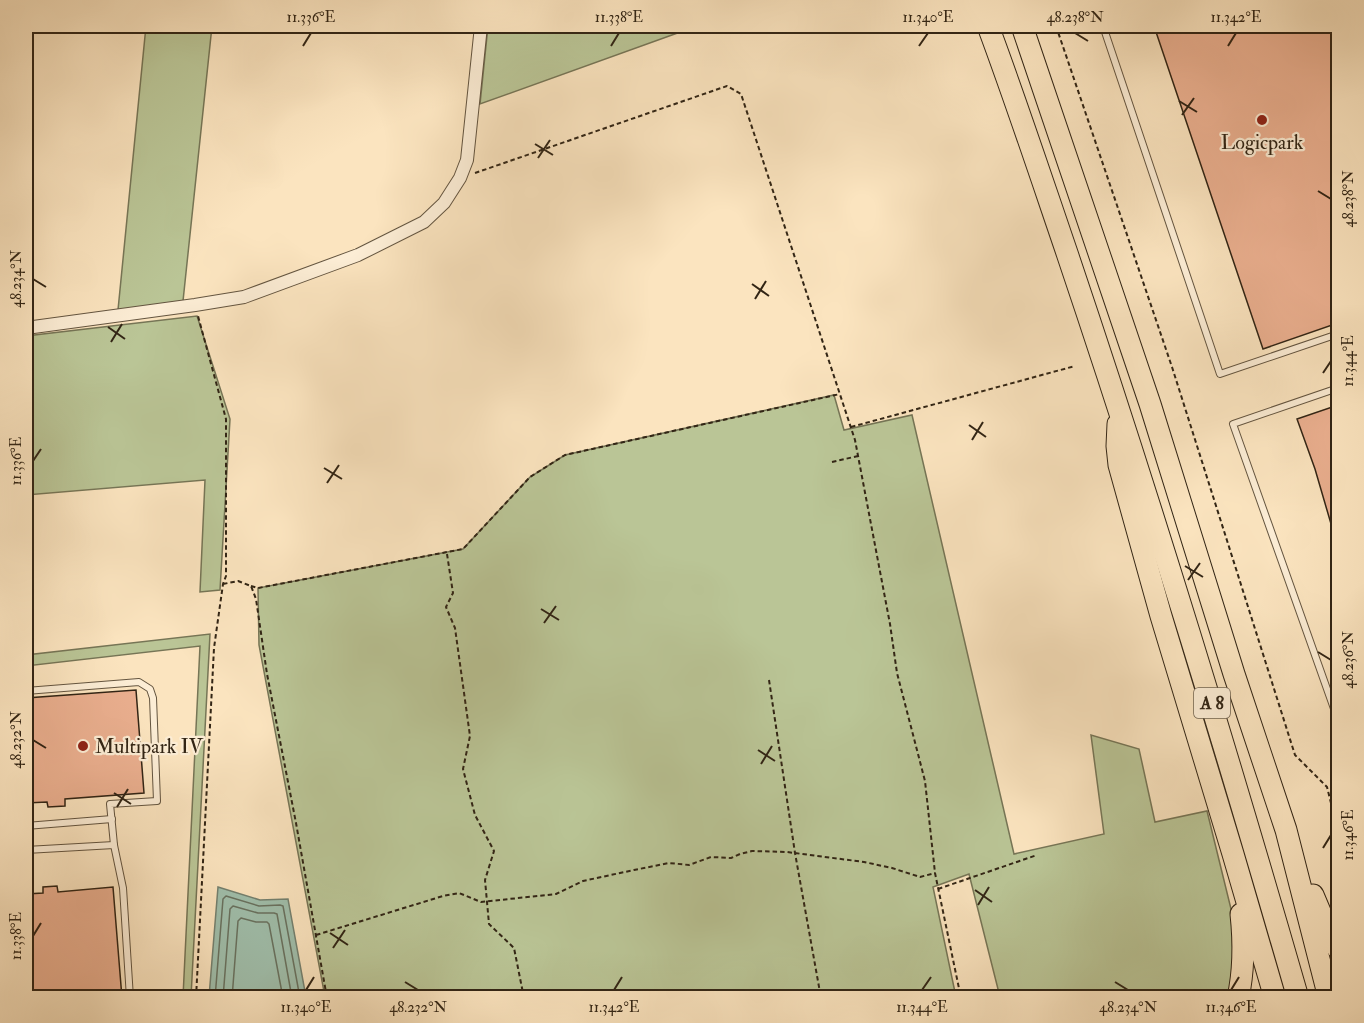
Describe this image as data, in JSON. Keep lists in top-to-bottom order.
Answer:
{
  "streets": {
    "highway": ["A 8"]
  },
  "places": ["Logicpark", "Multipark IV"],
  "coordinates": [
    "11.336°E",
    "11.338°E",
    "11.340°E",
    "48.238°N",
    "11.342°E",
    "48.234°N",
    "11.344°E",
    "48.236°N",
    "48.232°N",
    "11.346°E"
  ]
}
